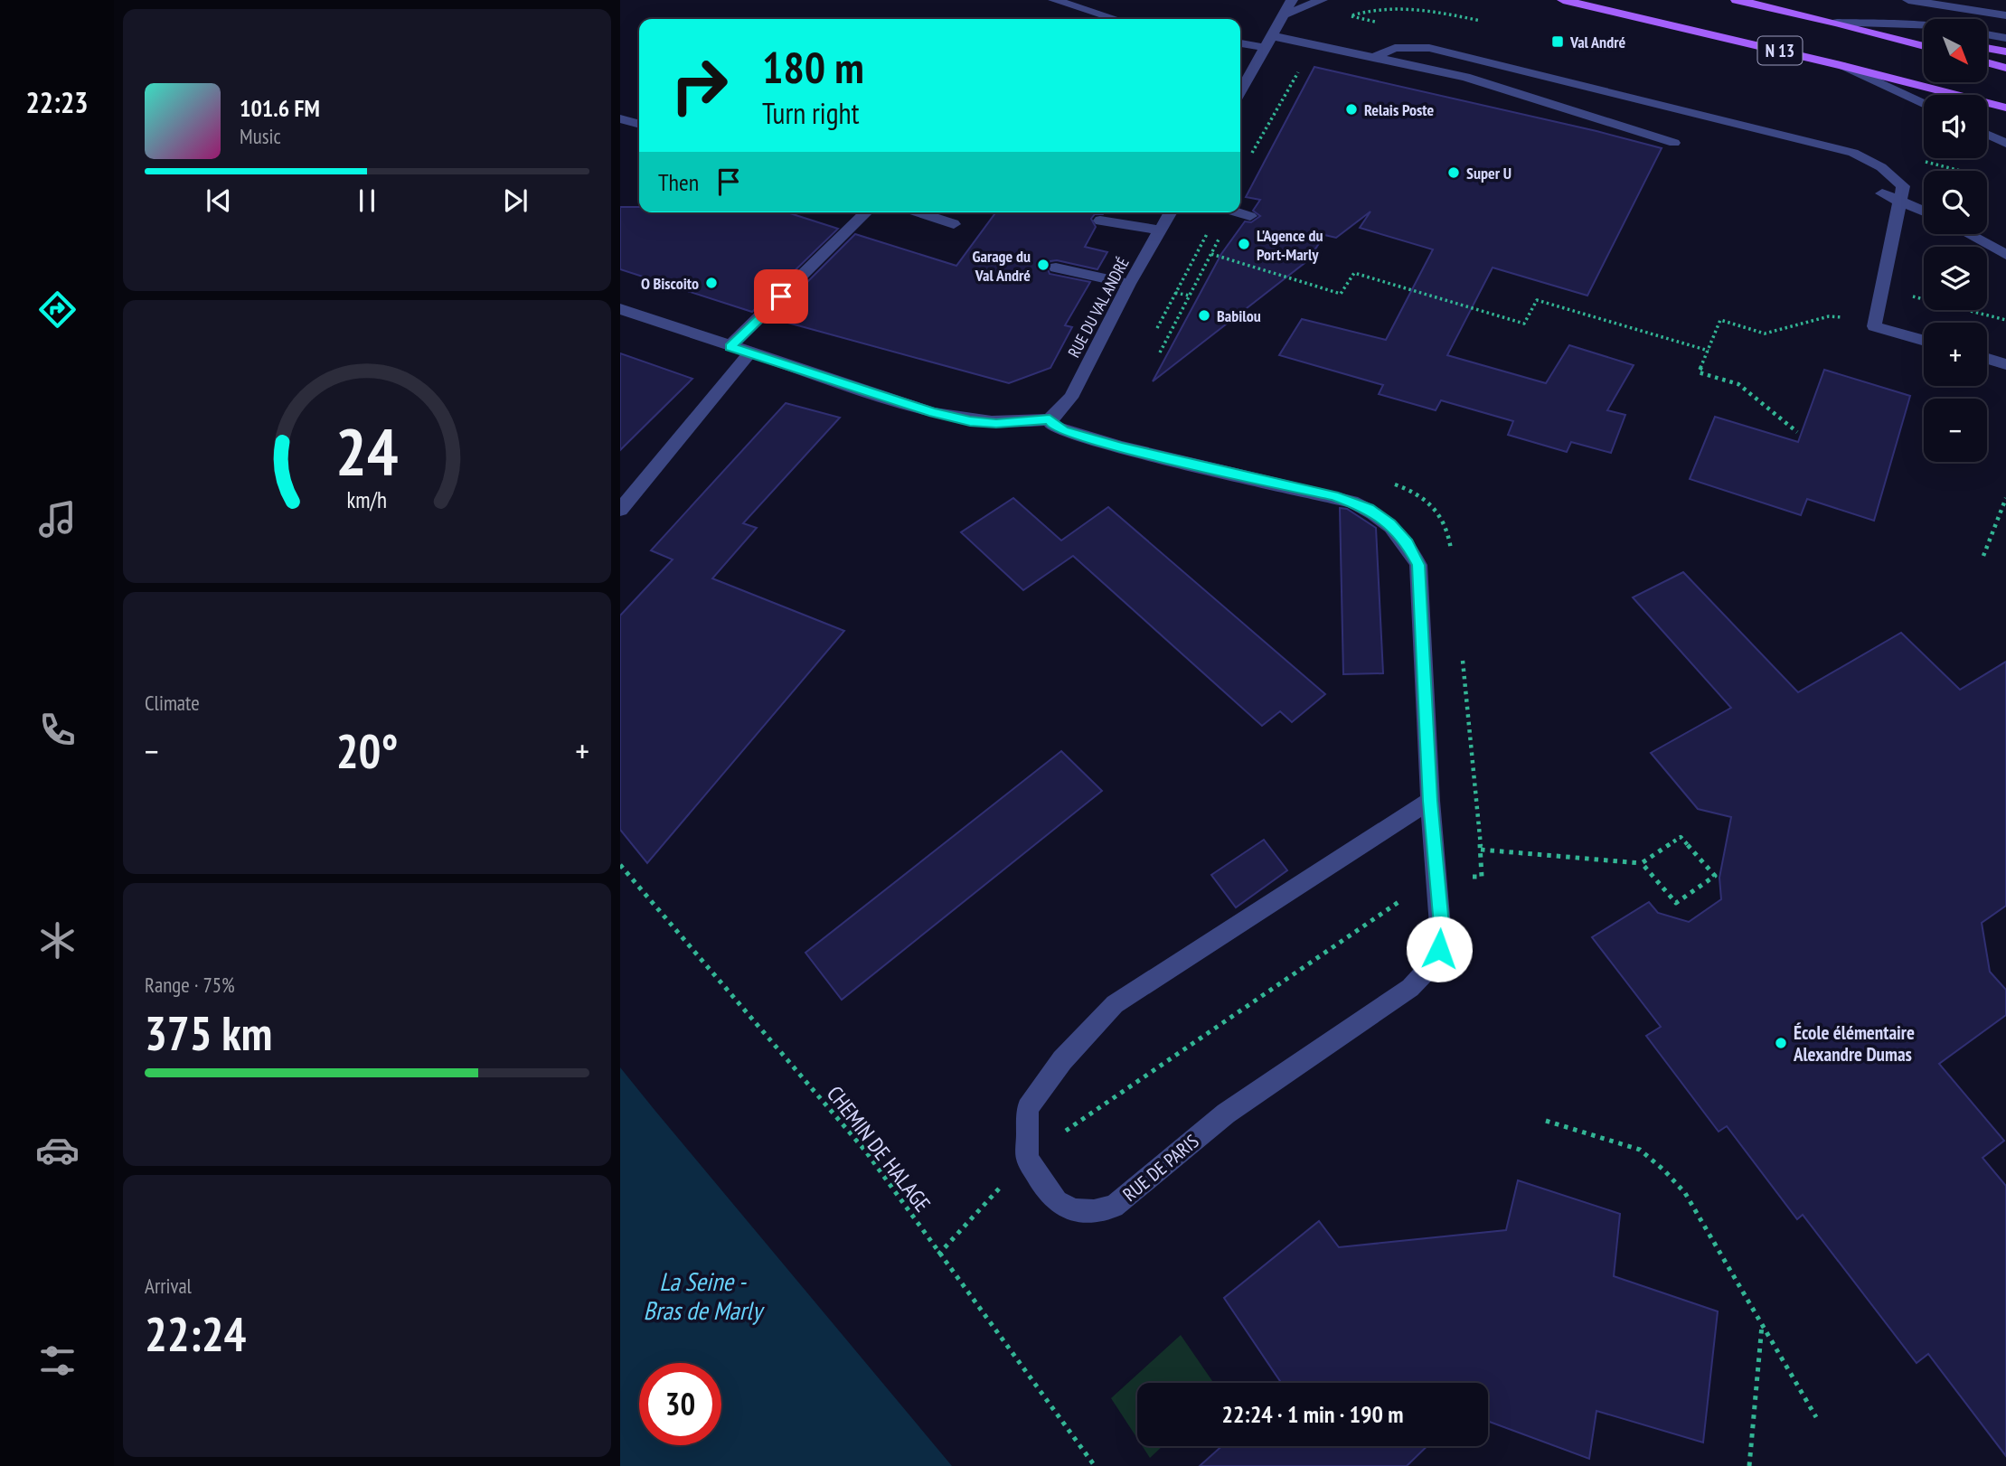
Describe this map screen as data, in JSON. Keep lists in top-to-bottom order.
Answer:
{
  "streets": {
    "main road": ["N 13"],
    "street": ["RUE DU VAL ANDRÉ", "RUE DE PARIS"],
    "path": ["CHEMIN DE HALAGE"]
  },
  "crossings": [
    ["RUE DU VAL ANDRÉ", "RUE DE PARIS"]
  ],
  "water": ["La Seine - Bras de Marly"],
  "places": {
    "transit": ["Val André"],
    "other": [
      "Relais Poste",
      "Super U",
      "L'Agence du Port-Marly",
      "Garage du Val André",
      "O Biscoito",
      "Babilou",
      "École élémentaire Alexandre Dumas"
    ]
  },
  "north": "bottom right",
  "page": {
    "tabs": "22:23",
    "map_buttons": ["+", "−"],
    "turn": ["180 m", "Turn right"],
    "song": ["101.6 FM", "Music"],
    "then": "Then",
    "tile": [
      "Climate",
      ["Range · 75%", "375 km"],
      ["Arrival", "22:24"]
    ],
    "heat": ["−", "20°", "+"],
    "limit": "30",
    "trip": "22:24 · 1 min · 190 m",
    "gauge": ["24", "km/h"]
  }
}
